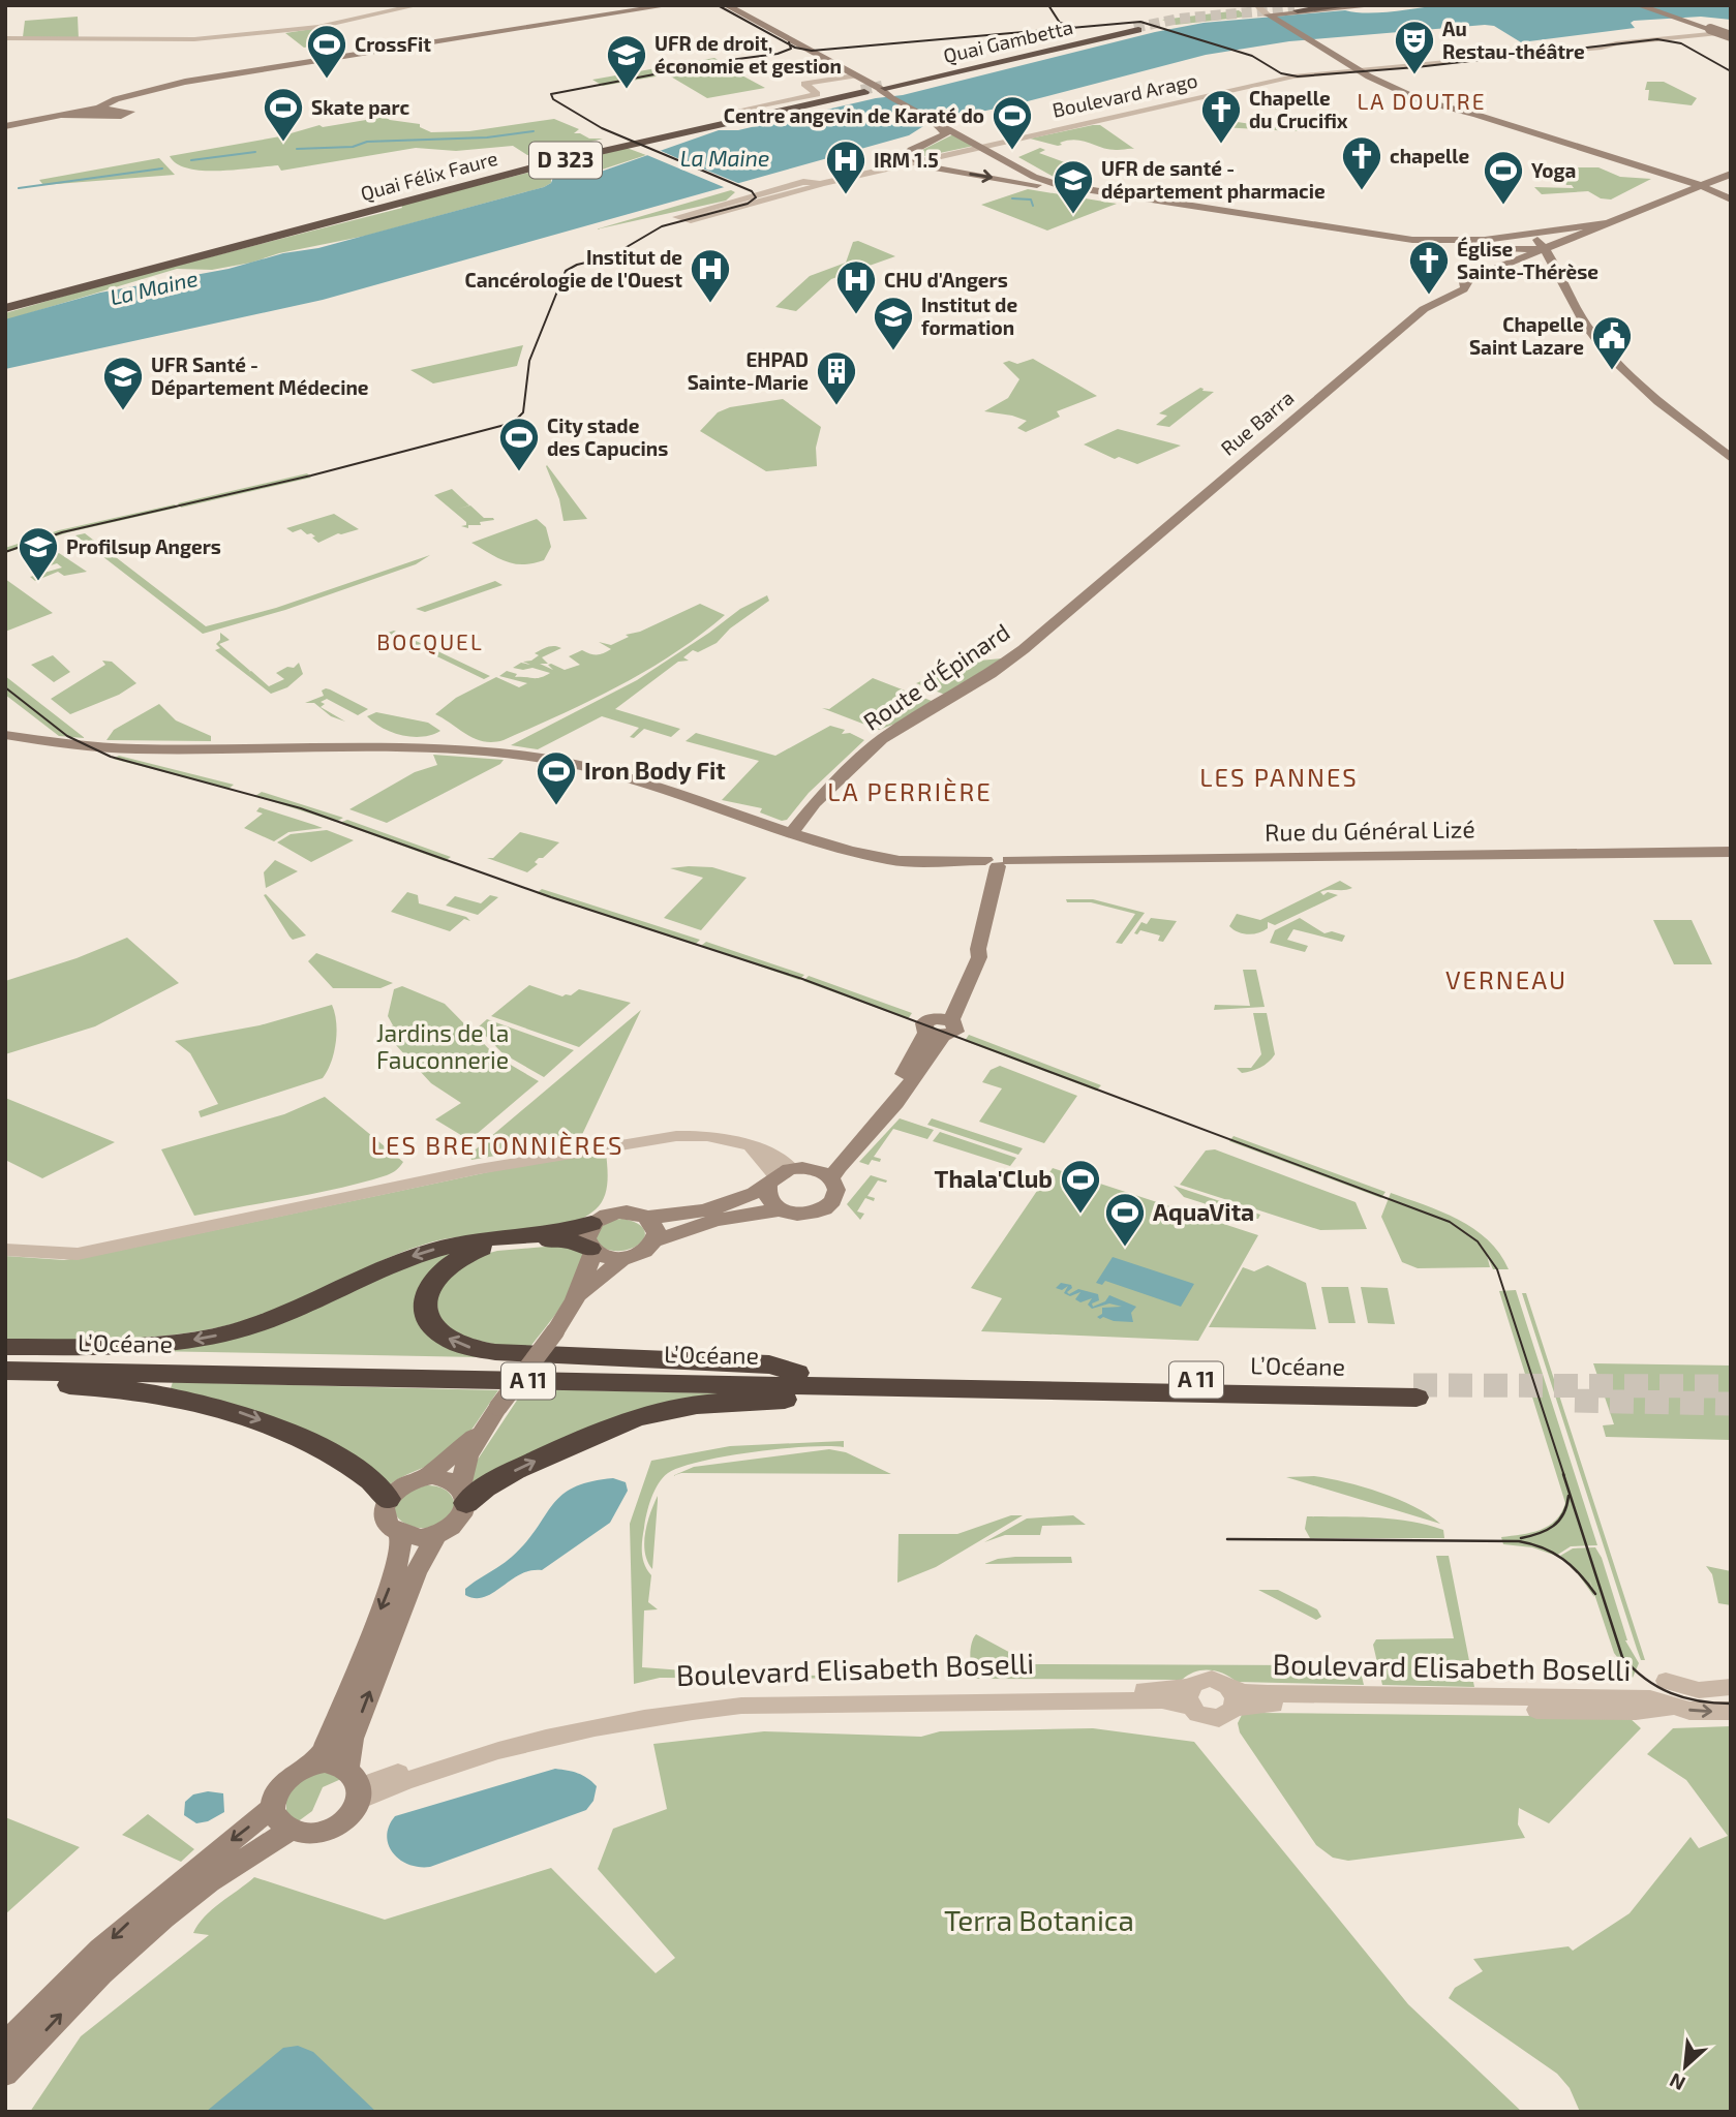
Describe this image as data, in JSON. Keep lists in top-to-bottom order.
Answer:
{
  "streets": {
    "highway": [
      "Quai Gambetta",
      "D 323",
      "Quai Félix Faure",
      "L’Océane",
      "A 11"
    ],
    "main road": ["Rue Barra", "Route d'Épinard", "Rue du Général Lizé"],
    "street": ["Boulevard Arago", "Boulevard Elisabeth Boselli"]
  },
  "crossings": [
    ["Quai Gambetta", "Quai Félix Faure"],
    ["Rue Barra", "Route d'Épinard"],
    ["Route d'Épinard", "Rue du Général Lizé"]
  ],
  "districts": [
    "LA DOUTRE",
    "BOCQUEL",
    "LES PANNES",
    "LA PERRIÈRE",
    "VERNEAU",
    "LES BRETONNIÈRES"
  ],
  "water": ["La Maine"],
  "parks": ["Jardins de la Fauconnerie", "Terra Botanica"],
  "places": {
    "theatre": ["Au Restau-théâtre"],
    "sports": [
      "CrossFit",
      "Skate parc",
      "Centre angevin de Karaté do",
      "Yoga",
      "City stade des Capucins",
      "Iron Body Fit",
      "Thala'Club",
      "AquaVita"
    ],
    "school or university": [
      "UFR de droit, économie et gestion",
      "UFR de santé - département pharmacie",
      "Institut de formation",
      "UFR Santé - Département Médecine",
      "Profilsup Angers"
    ],
    "church": ["Chapelle du Crucifix", "chapelle", "Église Sainte-Thérèse"],
    "hospital": ["IRM 1.5", "Institut de Cancérologie de l'Ouest", "CHU d'Angers"],
    "public building": ["Chapelle Saint Lazare"],
    "building": ["EHPAD Sainte-Marie"]
  },
  "north": "bottom left"
}
